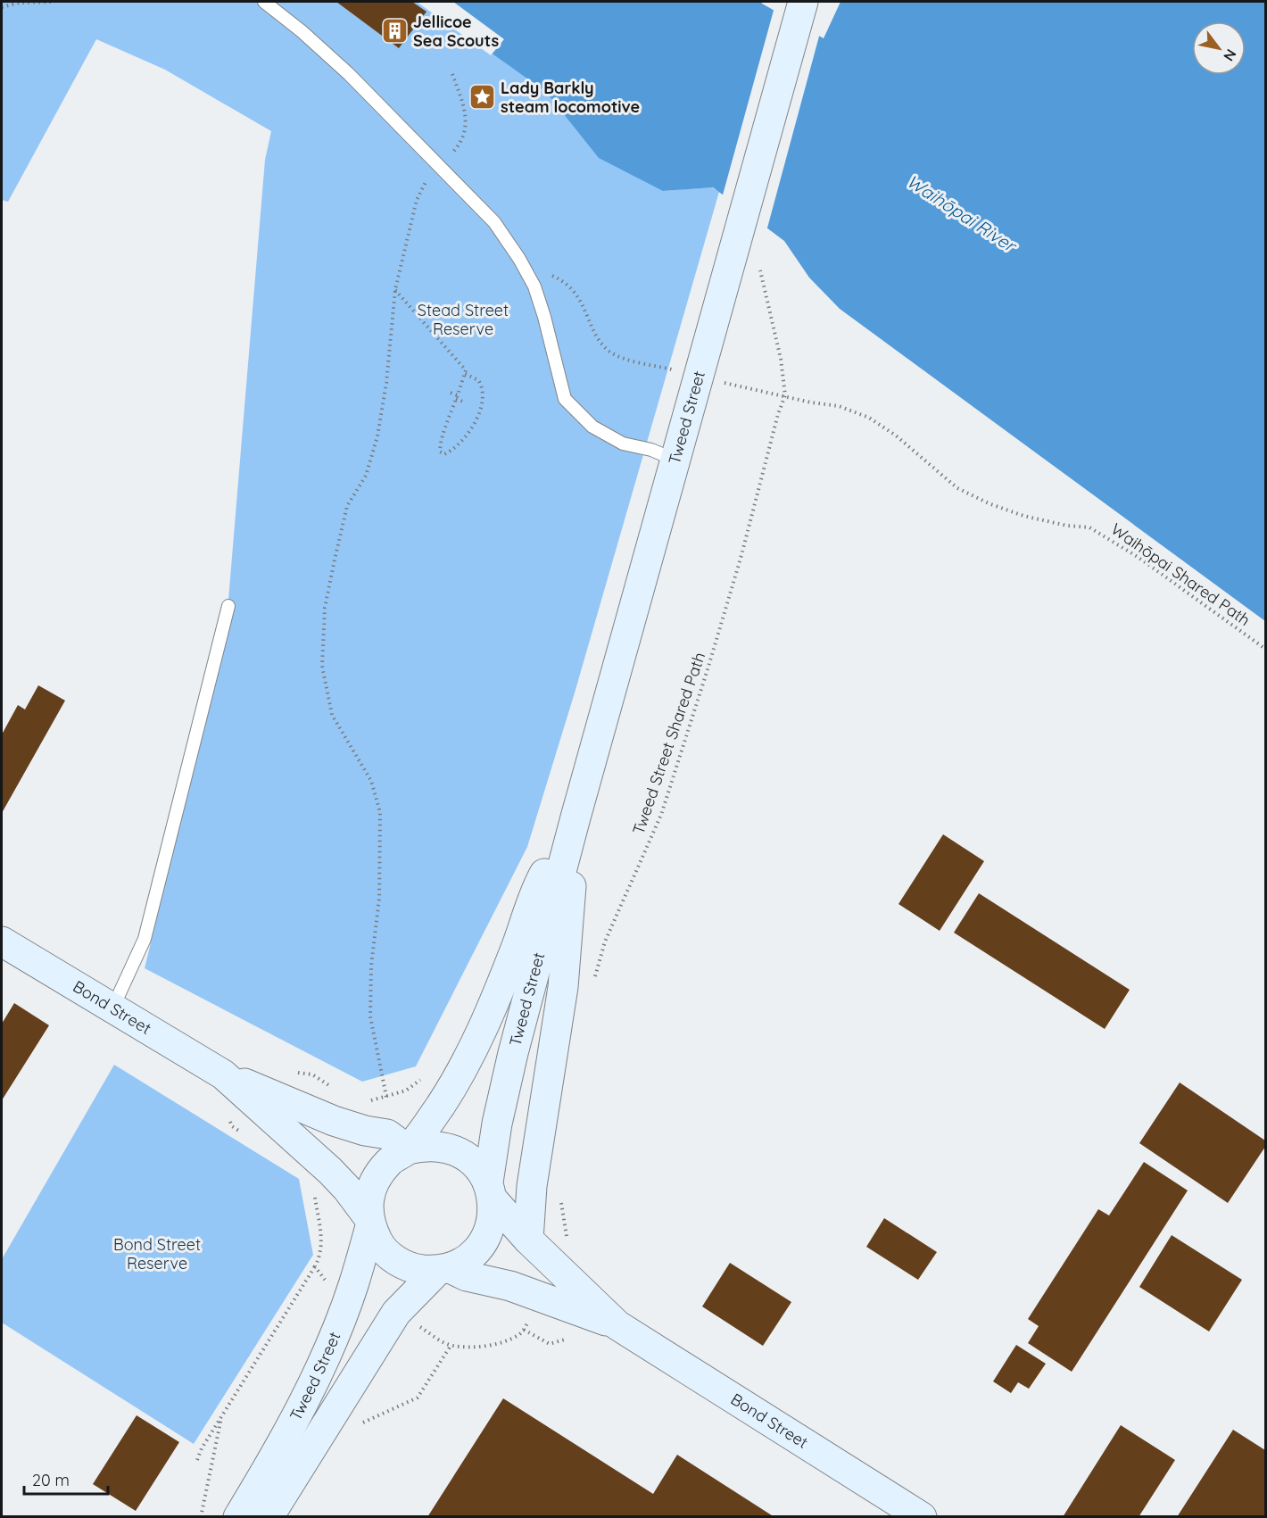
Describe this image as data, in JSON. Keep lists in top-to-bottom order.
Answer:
{
  "streets": {
    "main road": ["Tweed Street", "Bond Street"],
    "path": ["Waihōpai Shared Path", "Tweed Street Shared Path"]
  },
  "crossings": [
    ["Tweed Street", "Waihōpai Shared Path"],
    ["Tweed Street", "Bond Street"],
    ["Waihōpai Shared Path", "Tweed Street Shared Path"]
  ],
  "water": ["Waihōpai River"],
  "parks": ["Stead Street Reserve", "Bond Street Reserve"],
  "places": {
    "building": ["Jellicoe Sea Scouts"],
    "place": ["Lady Barkly steam locomotive"]
  },
  "scale_bar": "20 m",
  "north": "bottom right"
}
